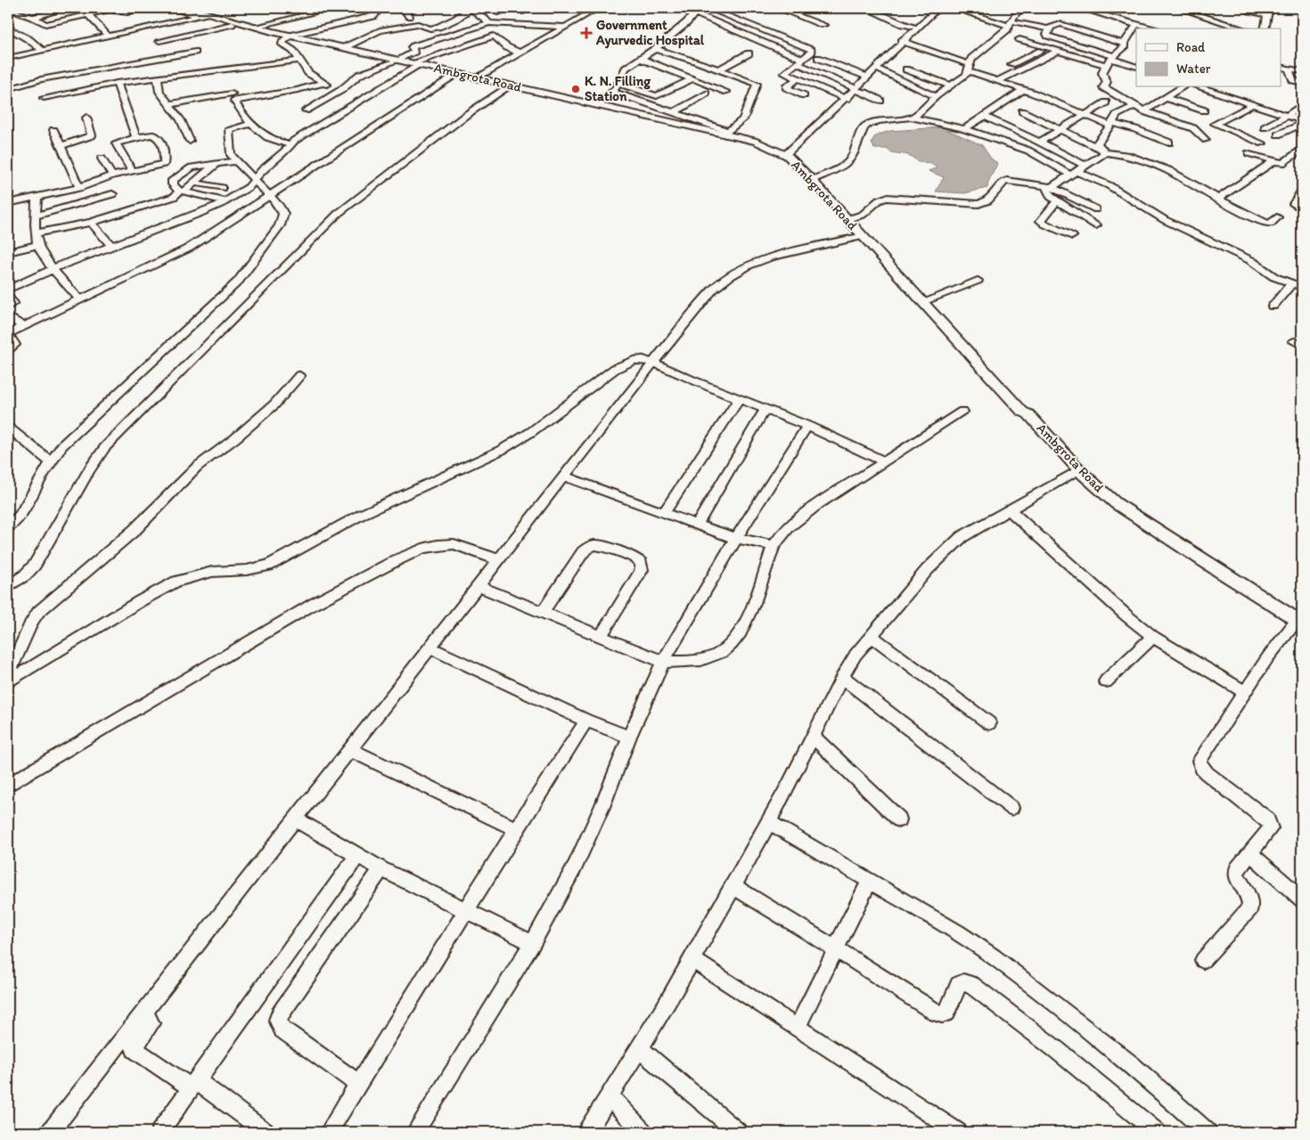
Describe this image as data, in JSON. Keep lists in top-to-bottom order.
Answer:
{
  "streets": {
    "main road": ["Ambgrota Road"]
  },
  "places": {
    "health": ["Government Ayurvedic Hospital"],
    "other": ["K. N. Filling Station"]
  },
  "legend": ["Road", "Water"]
}
